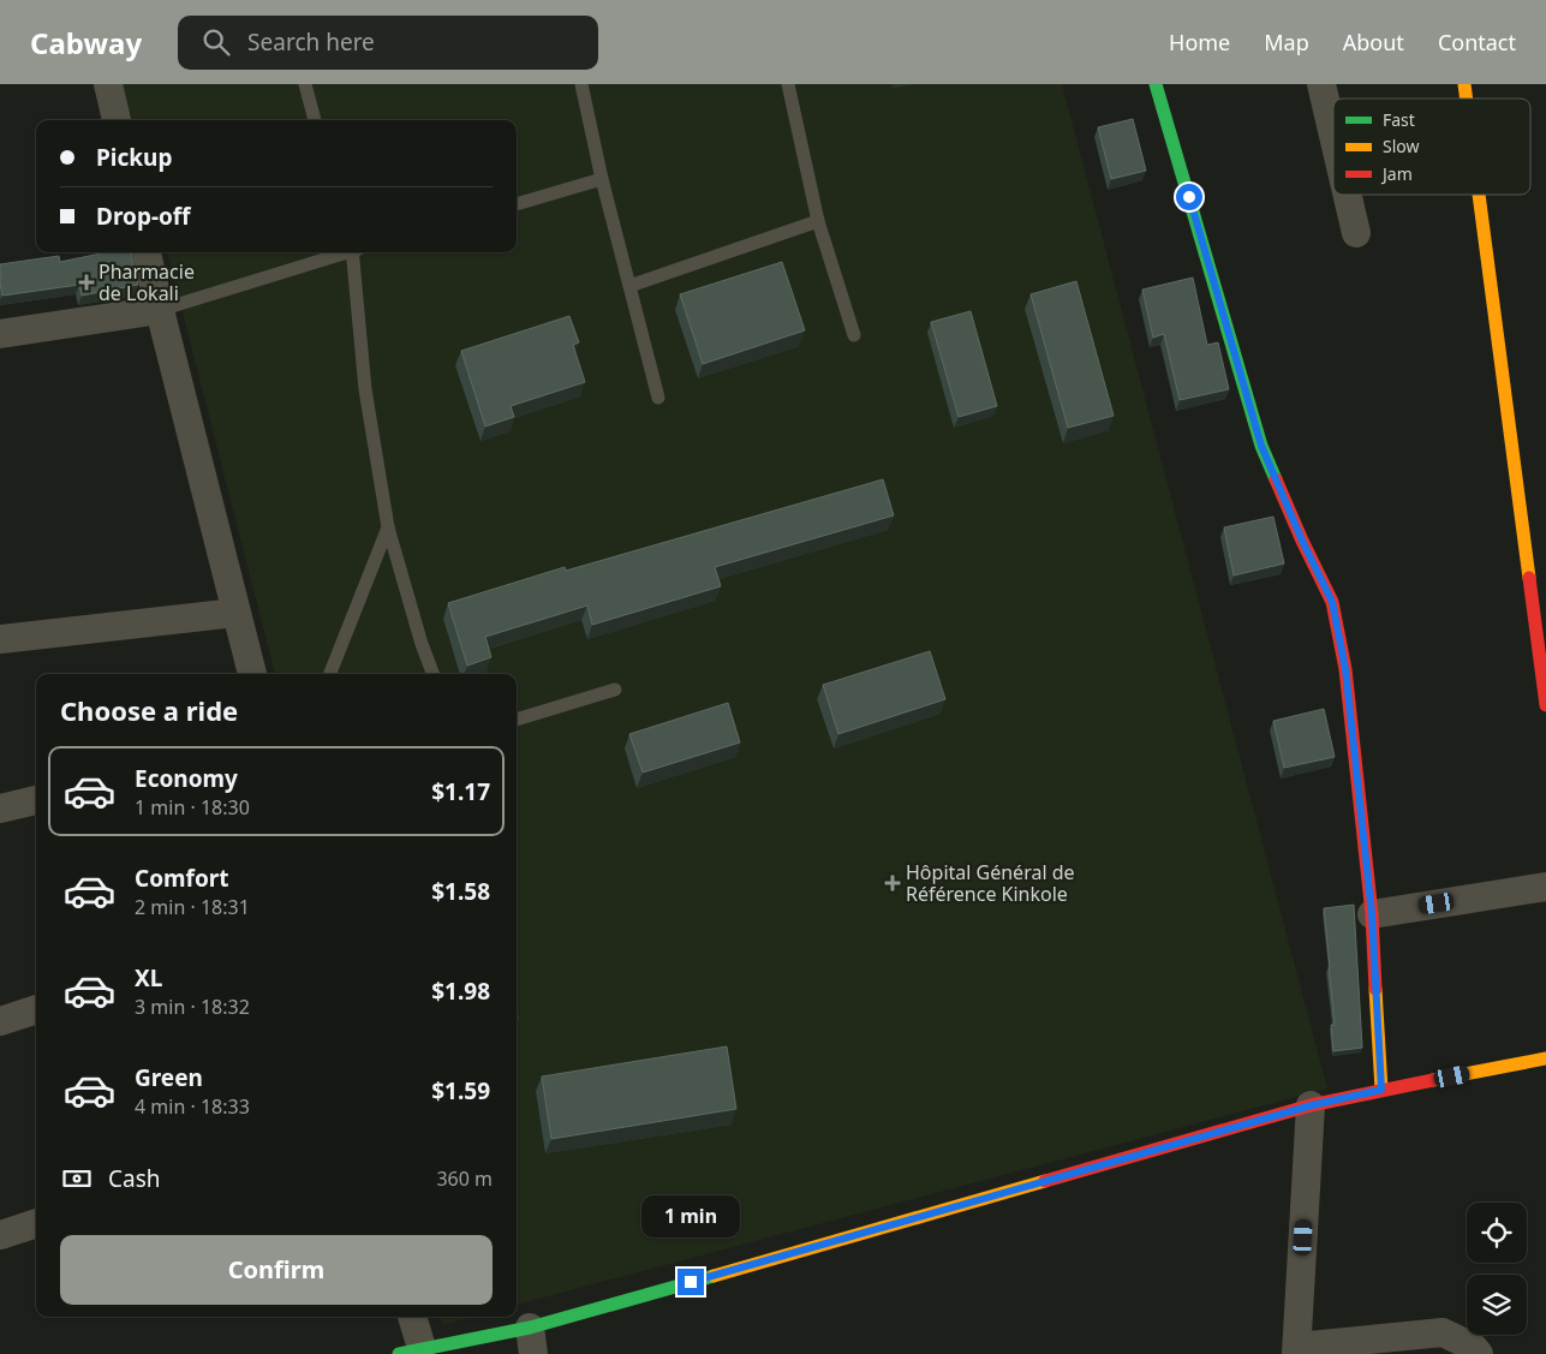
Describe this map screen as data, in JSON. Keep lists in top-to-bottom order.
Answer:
{
  "places": {
    "health": ["Pharmacie de Lokali", "Hôpital Général de Référence Kinkole"]
  },
  "legend": ["Fast", "Slow", "Jam"],
  "page": {
    "header": "Cabway",
    "search": "Search here",
    "nav": [
      "Home",
      "Map",
      "About",
      "Contact"
    ],
    "banner": ["Pickup", "Drop-off"],
    "heading": "Choose a ride",
    "list": [
      {
        "name": "Economy",
        "note": "1 min · 18:30",
        "value": "$1.17"
      },
      {
        "name": "Comfort",
        "note": "2 min · 18:31",
        "value": "$1.58"
      },
      {
        "name": "XL",
        "note": "3 min · 18:32",
        "value": "$1.98"
      },
      {
        "name": "Green",
        "note": "4 min · 18:33",
        "value": "$1.59"
      }
    ],
    "pay": ["Cash", "360 m"],
    "bubble": "1 min",
    "buttons": "Confirm"
  }
}
